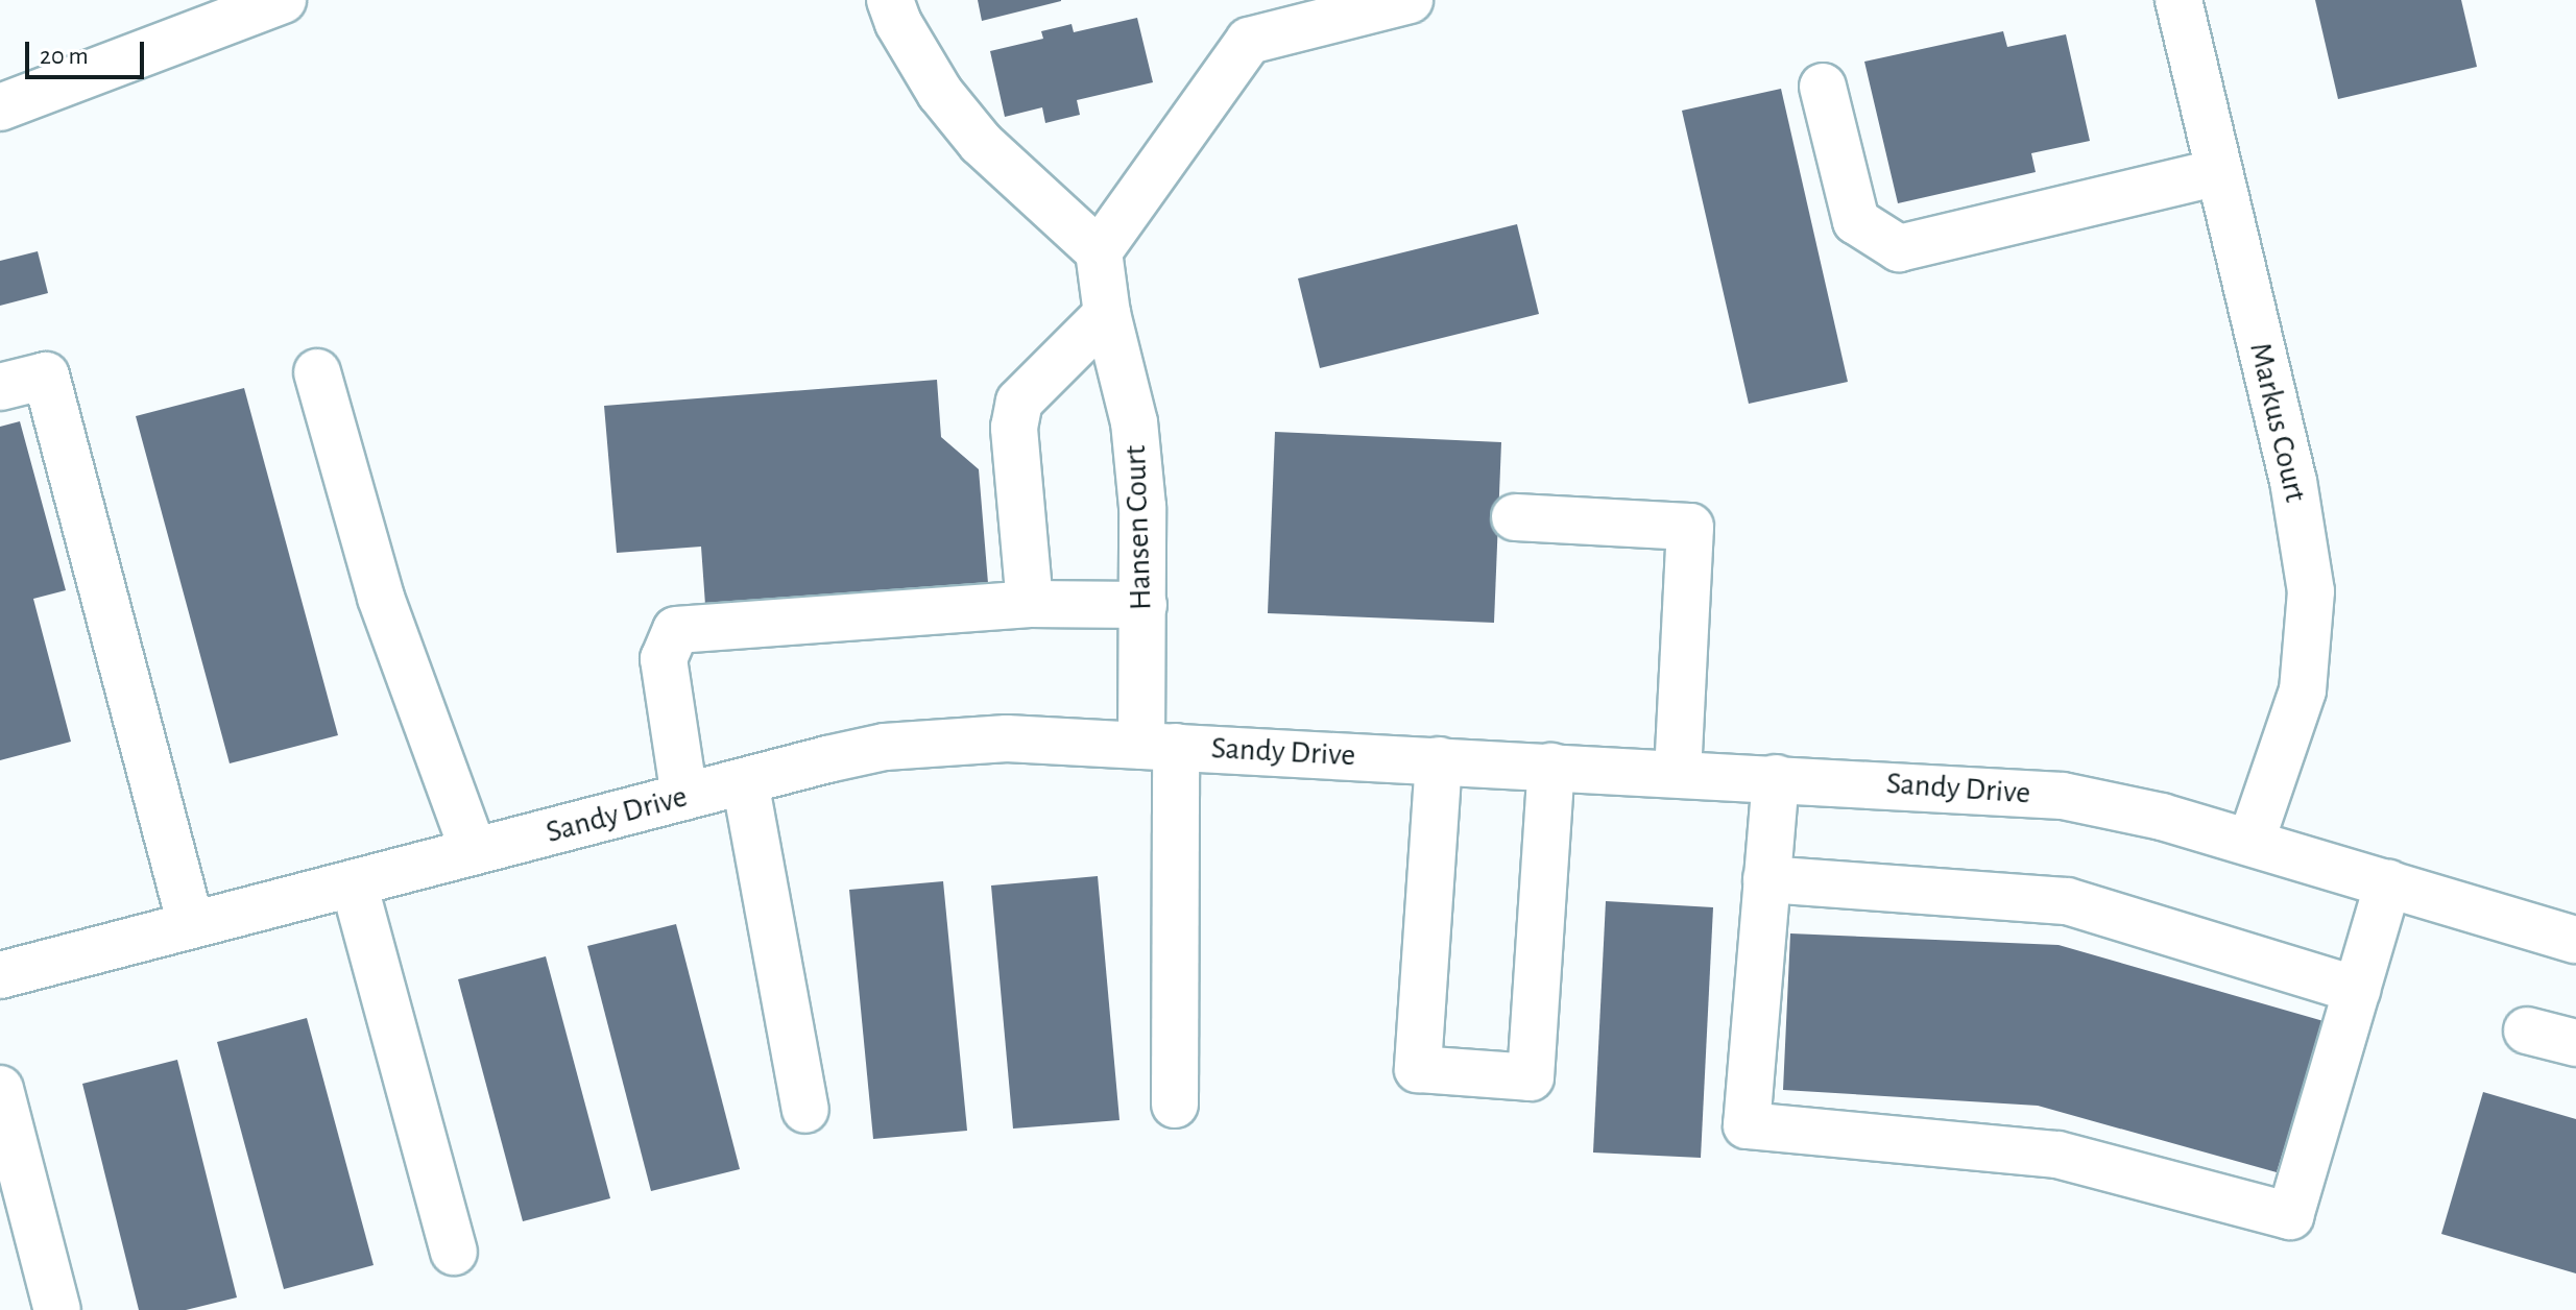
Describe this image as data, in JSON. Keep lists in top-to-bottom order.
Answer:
{
  "streets": {
    "street": ["Markus Court", "Hansen Court", "Sandy Drive"]
  },
  "crossings": [
    ["Markus Court", "Sandy Drive"],
    ["Hansen Court", "Sandy Drive"]
  ],
  "scale_bar": "20 m"
}
